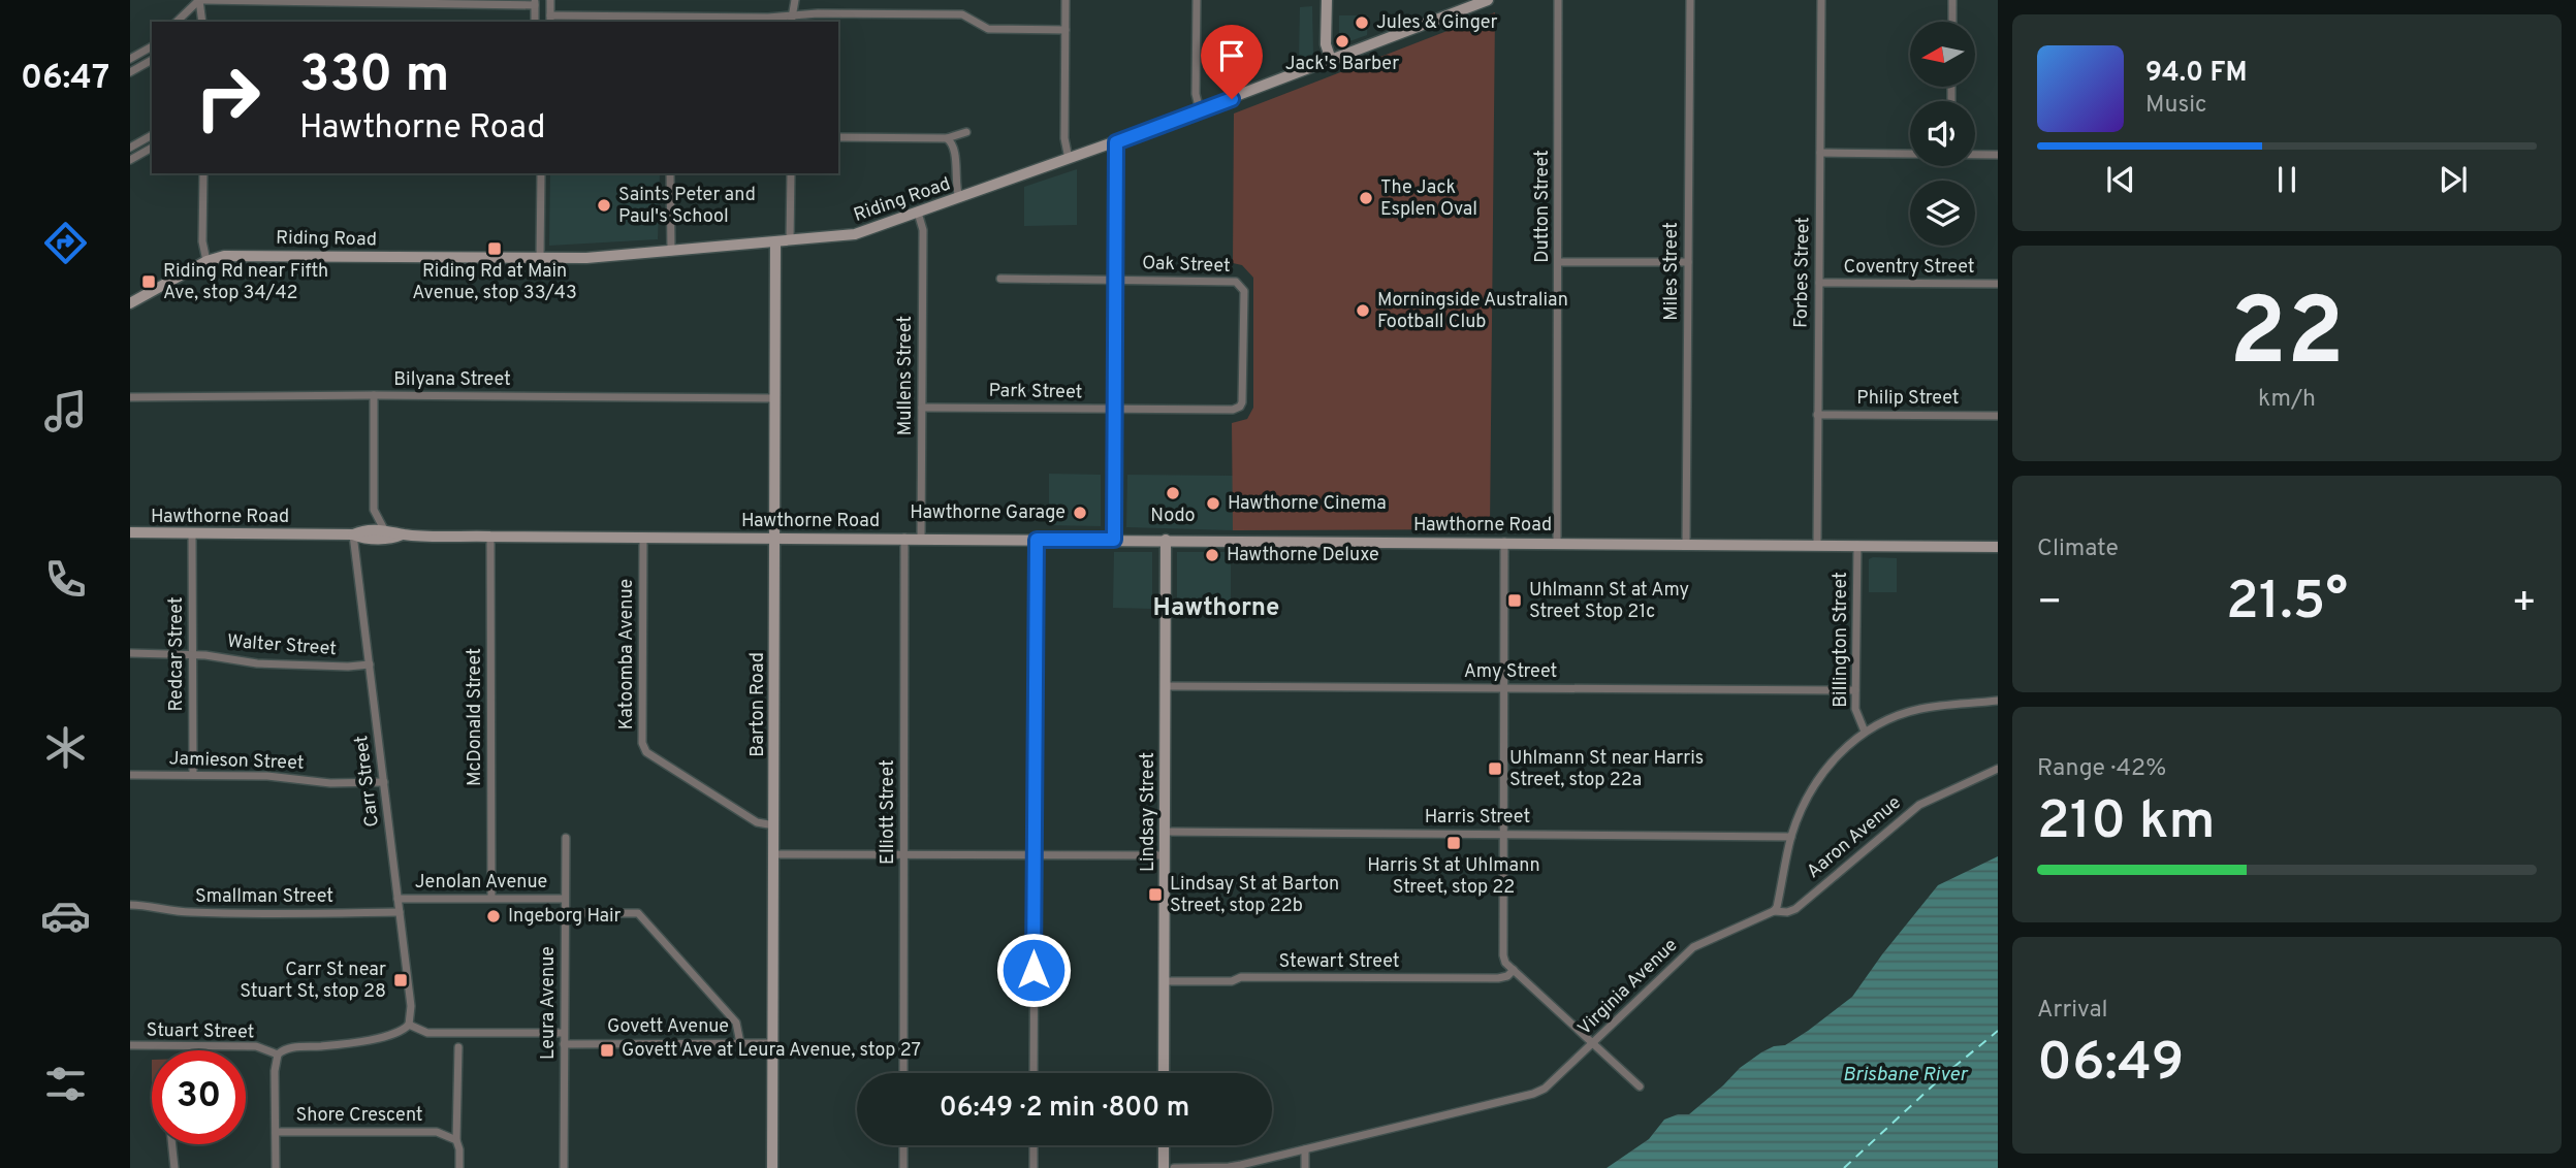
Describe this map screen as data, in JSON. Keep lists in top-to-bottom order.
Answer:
{
  "streets": {
    "street": [
      "Riding Road",
      "Dutton Street",
      "Oak Street",
      "Coventry Street",
      "Miles Street",
      "Forbes Street",
      "Mullens Street",
      "Bilyana Street",
      "Park Street",
      "Philip Street",
      "Hawthorne Road",
      "Billington Street",
      "Walter Street",
      "Redcar Street",
      "Katoomba Avenue",
      "Amy Street",
      "Barton Road",
      "McDonald Street",
      "Jamieson Street",
      "Carr Street",
      "Elliott Street",
      "Lindsay Street",
      "Harris Street",
      "Aaron Avenue",
      "Jenolan Avenue",
      "Smallman Street",
      "Stewart Street",
      "Virginia Avenue",
      "Leura Avenue",
      "Govett Avenue",
      "Stuart Street",
      "Shore Crescent"
    ]
  },
  "crossings": [
    ["Riding Road", "Mullens Street"],
    ["Riding Road", "Barton Road"],
    ["Dutton Street", "Hawthorne Road"],
    ["Oak Street", "Park Street"],
    ["Coventry Street", "Forbes Street"],
    ["Miles Street", "Hawthorne Road"],
    ["Forbes Street", "Philip Street"],
    ["Forbes Street", "Hawthorne Road"],
    ["Mullens Street", "Park Street"],
    ["Mullens Street", "Hawthorne Road"],
    ["Bilyana Street", "Barton Road"],
    ["Hawthorne Road", "Billington Street"],
    ["Hawthorne Road", "Redcar Street"],
    ["Hawthorne Road", "Katoomba Avenue"],
    ["Hawthorne Road", "Barton Road"],
    ["Hawthorne Road", "McDonald Street"],
    ["Hawthorne Road", "Carr Street"],
    ["Hawthorne Road", "Elliott Street"],
    ["Hawthorne Road", "Lindsay Street"],
    ["Billington Street", "Amy Street"],
    ["Walter Street", "Redcar Street"],
    ["Walter Street", "Carr Street"],
    ["Redcar Street", "Jamieson Street"],
    ["Katoomba Avenue", "Barton Road"],
    ["Amy Street", "Lindsay Street"],
    ["Barton Road", "Govett Avenue"],
    ["McDonald Street", "Jenolan Avenue"],
    ["Jamieson Street", "Carr Street"],
    ["Carr Street", "Jenolan Avenue"],
    ["Carr Street", "Smallman Street"],
    ["Carr Street", "Stuart Street"],
    ["Lindsay Street", "Harris Street"],
    ["Lindsay Street", "Stewart Street"],
    ["Aaron Avenue", "Virginia Avenue"],
    ["Jenolan Avenue", "Leura Avenue"],
    ["Jenolan Avenue", "Govett Avenue"],
    ["Leura Avenue", "Govett Avenue"]
  ],
  "districts": ["Hawthorne"],
  "water": ["Brisbane River"],
  "places": {
    "other": [
      "Jules & Ginger",
      "Jack's Barber",
      "The Jack Esplen Oval",
      "Saints Peter and Paul's School",
      "Morningside Australian Football Club",
      "Nodo",
      "Hawthorne Cinema",
      "Hawthorne Garage",
      "Hawthorne Deluxe",
      "Ingeborg Hair"
    ],
    "transit": [
      "Riding Rd at Main Avenue, stop 33/43",
      "Riding Rd near Fifth Ave, stop 34/42",
      "Uhlmann St at Amy Street Stop 21c",
      "Uhlmann St near Harris Street, stop 22a",
      "Harris St at Uhlmann Street, stop 22",
      "Lindsay St at Barton Street, stop 22b",
      "Carr St near Stuart St, stop 28",
      "Govett Ave at Leura Avenue, stop 27"
    ]
  },
  "north": "left",
  "page": {
    "tabs": "06:47",
    "turn": ["330 m", "Hawthorne Road"],
    "song": ["94.0 FM", "Music"],
    "tile": [
      ["22", "km/h"],
      "Climate",
      ["Range · 42%", "210 km"],
      ["Arrival", "06:49"]
    ],
    "heat": ["−", "21.5°", "+"],
    "limit": "30",
    "trip": "06:49 · 2 min · 800 m"
  }
}
